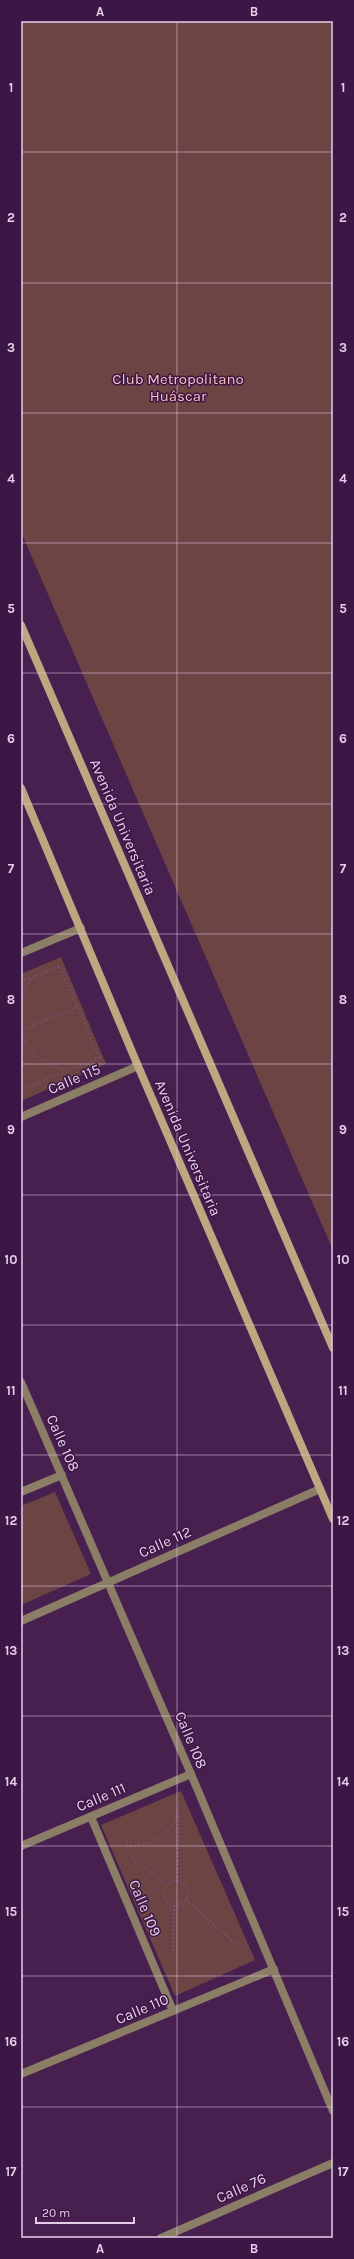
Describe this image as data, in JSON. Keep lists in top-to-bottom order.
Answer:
{
  "streets": {
    "street": [
      "Avenida Universitaria",
      "Calle 115",
      "Calle 108",
      "Calle 112",
      "Calle 111",
      "Calle 109",
      "Calle 110",
      "Calle 76"
    ]
  },
  "crossings": [
    ["Avenida Universitaria", "Calle 115"],
    ["Avenida Universitaria", "Calle 112"],
    ["Calle 108", "Calle 112"],
    ["Calle 108", "Calle 111"],
    ["Calle 108", "Calle 110"],
    ["Calle 111", "Calle 109"],
    ["Calle 109", "Calle 110"]
  ],
  "parks": ["Club Metropolitano Huáscar"],
  "scale_bar": "20 m",
  "grid": {
    "columns": ["A", "B"],
    "rows": [
      "1",
      "2",
      "3",
      "4",
      "5",
      "6",
      "7",
      "8",
      "9",
      "10",
      "11",
      "12",
      "13",
      "14",
      "15",
      "16",
      "17"
    ]
  }
}
